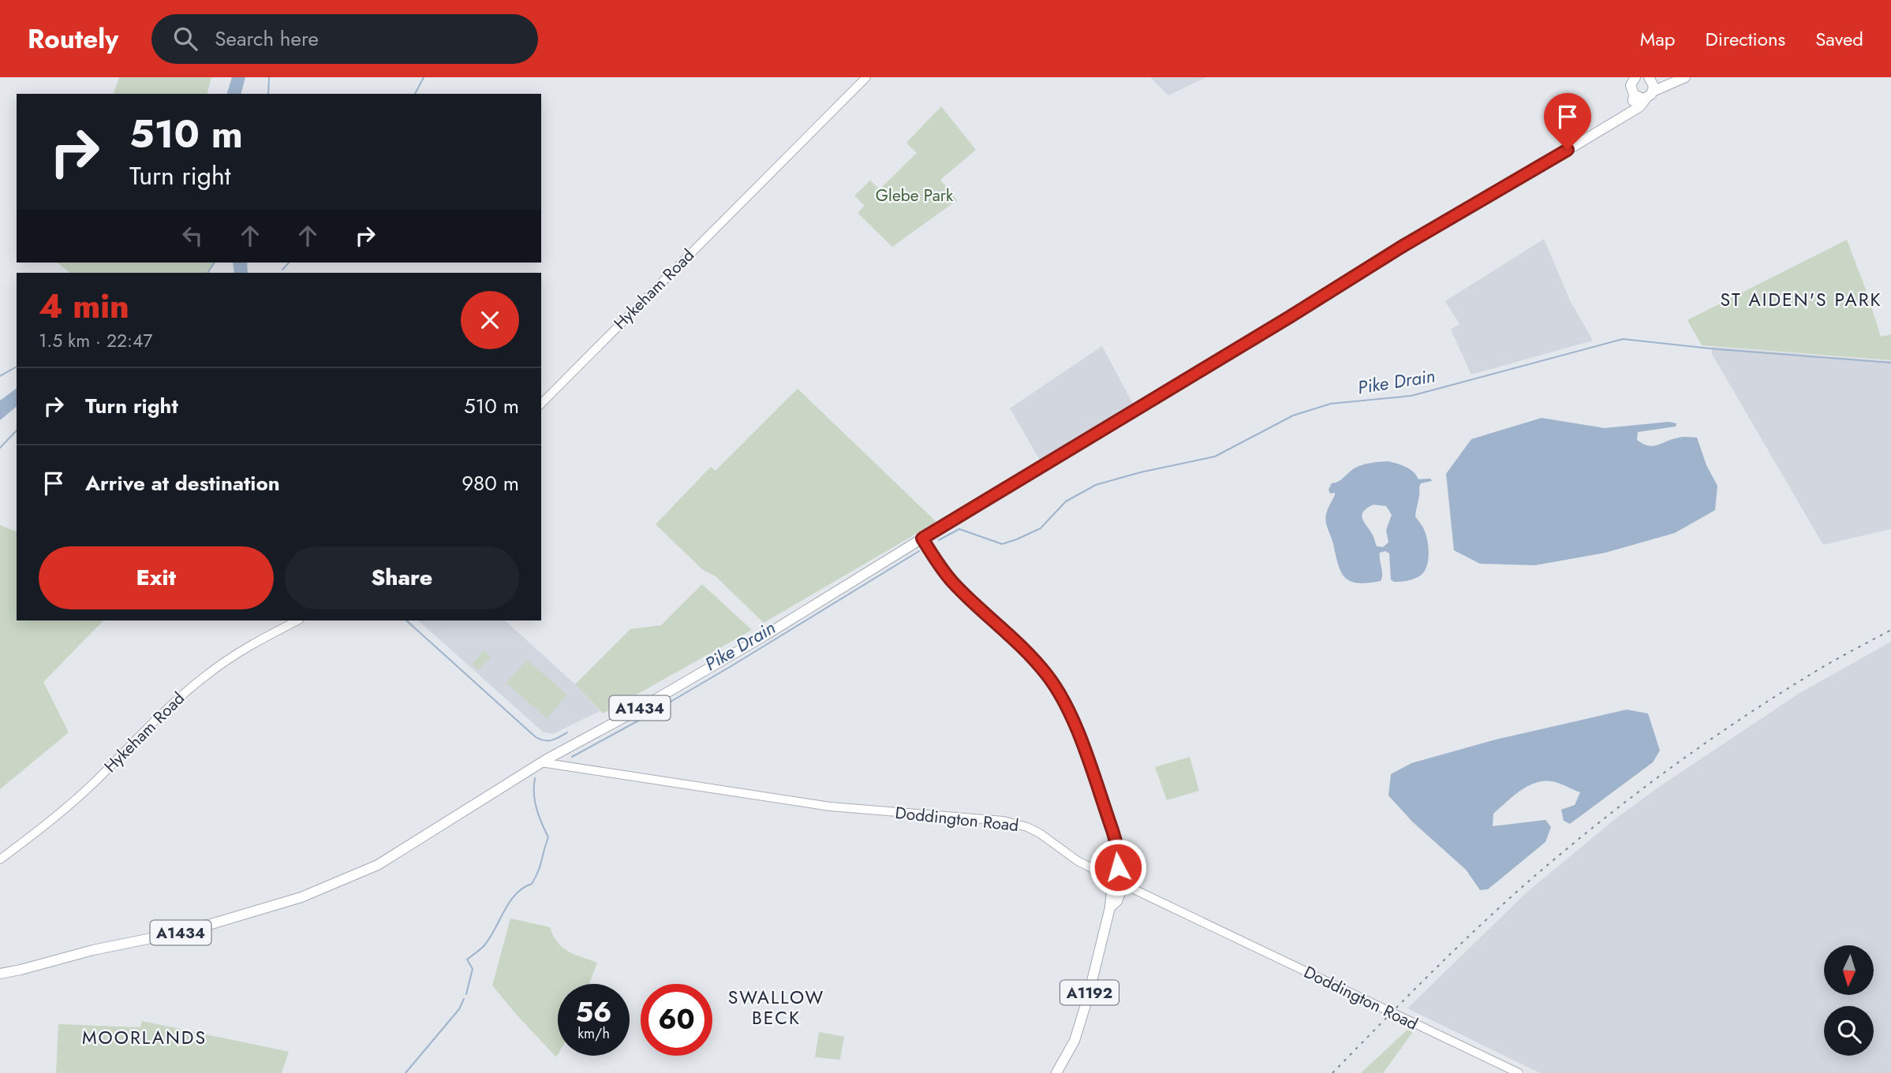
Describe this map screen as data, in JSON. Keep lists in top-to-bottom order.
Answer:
{
  "streets": {
    "main road": [
      "Hykeham Road",
      "A1434",
      "Doddington Road",
      "A1192"
    ]
  },
  "crossings": [
    ["A1434", "Doddington Road"],
    ["A1434", "A1192"],
    ["Doddington Road", "A1192"]
  ],
  "districts": ["ST AIDEN'S PARK", "SWALLOW BECK", "MOORLANDS"],
  "water": ["Pike Drain"],
  "parks": ["Glebe Park"],
  "north": "bottom",
  "page": {
    "header": "Routely",
    "search": "Search here",
    "nav": ["Map", "Directions", "Saved"],
    "turn": ["510 m", "Turn right"],
    "heading": ["4 min", "1.5 km · 22:47"],
    "list": [
      {
        "name": "Turn right",
        "value": "510 m"
      },
      {
        "name": "Arrive at destination",
        "value": "980 m"
      }
    ],
    "buttons": ["Exit", "Share"],
    "speed": "56 km/h",
    "limit": "60"
  }
}
